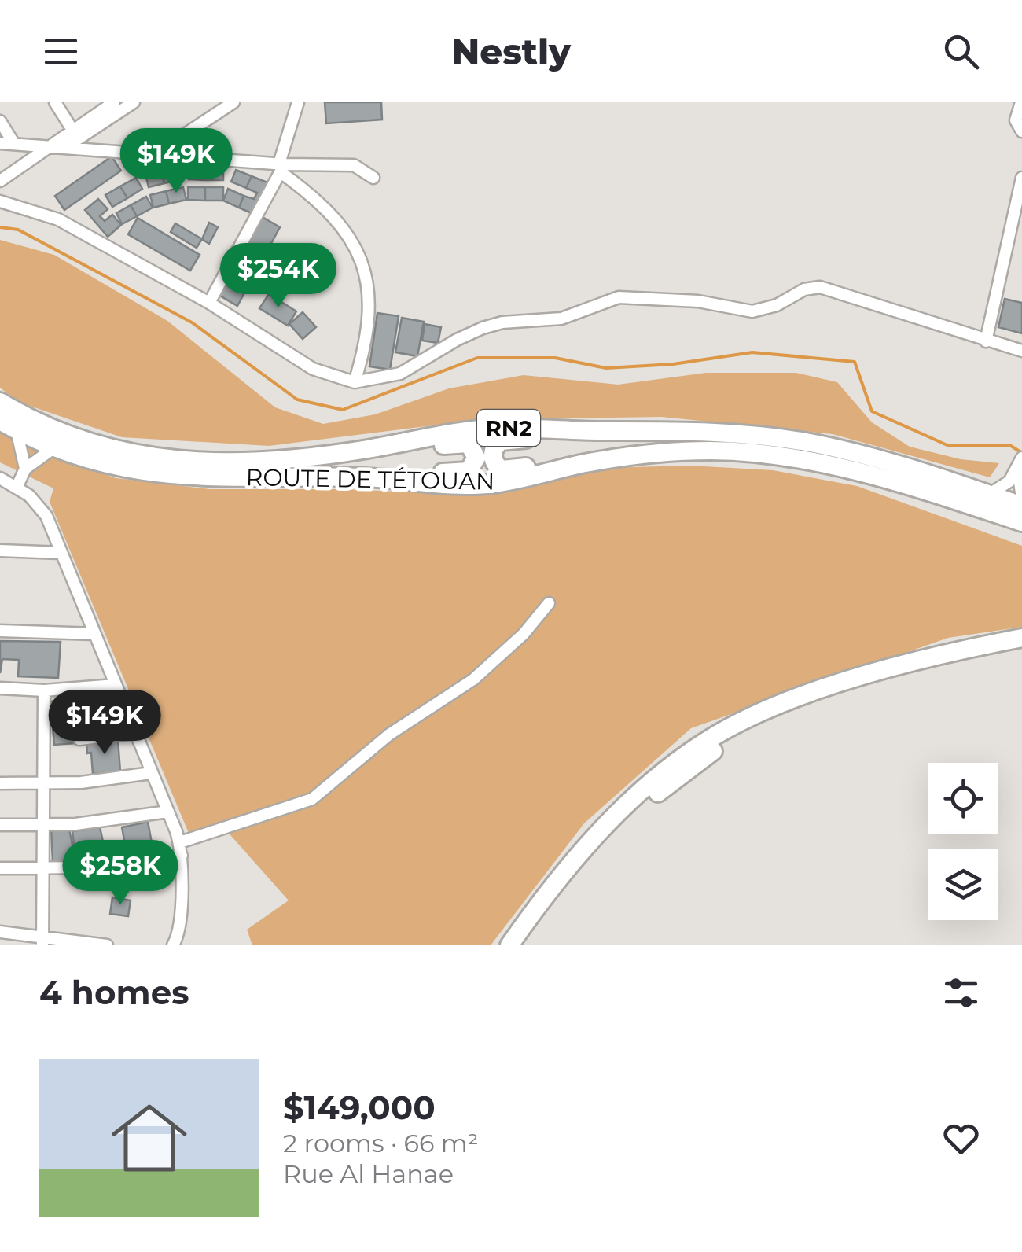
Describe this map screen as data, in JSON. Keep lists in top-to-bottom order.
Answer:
{
  "streets": {
    "highway": ["RN2", "ROUTE DE TÉTOUAN"]
  },
  "page": {
    "header": "Nestly",
    "price": [
      "$149K",
      "$254K",
      "$149K",
      "$258K"
    ],
    "heading": "4 homes",
    "list": [
      {
        "name": "$149,000",
        "note": "2 rooms · 66 m² · Rue Al Hanae"
      }
    ]
  }
}
